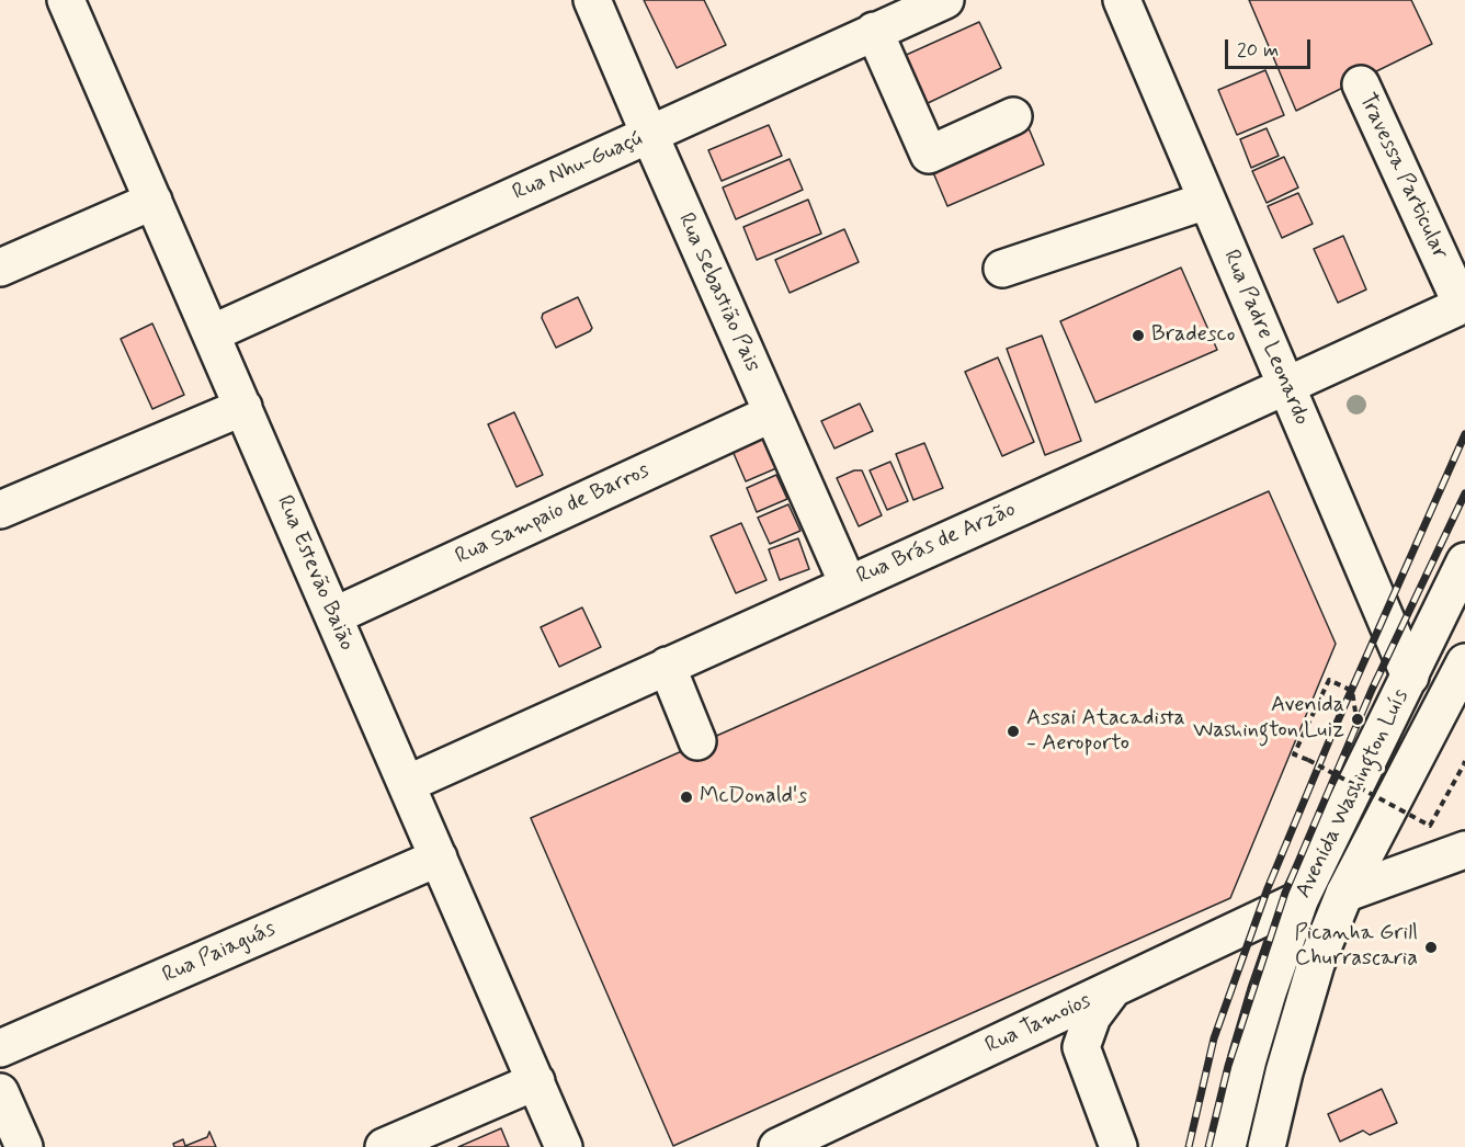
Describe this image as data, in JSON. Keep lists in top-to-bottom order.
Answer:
{
  "streets": {
    "main road": [
      "Rua Nhu-Guaçú",
      "Travessa Particular",
      "Rua Sebastião Pais",
      "Rua Padre Leonardo",
      "Rua Sampaio de Barros",
      "Rua Brás de Arzão",
      "Rua Estevão Baião",
      "Avenida Washington Luís",
      "Rua Paiaguás",
      "Rua Tamoios"
    ]
  },
  "crossings": [
    ["Rua Nhu-Guaçú", "Rua Sebastião Pais"],
    ["Rua Nhu-Guaçú", "Rua Estevão Baião"],
    ["Travessa Particular", "Rua Brás de Arzão"],
    ["Rua Sebastião Pais", "Rua Sampaio de Barros"],
    ["Rua Sebastião Pais", "Rua Brás de Arzão"],
    ["Rua Padre Leonardo", "Rua Brás de Arzão"],
    ["Rua Padre Leonardo", "Avenida Washington Luís"],
    ["Rua Sampaio de Barros", "Rua Estevão Baião"],
    ["Rua Brás de Arzão", "Rua Estevão Baião"],
    ["Rua Estevão Baião", "Rua Paiaguás"],
    ["Avenida Washington Luís", "Rua Tamoios"]
  ],
  "places": [
    "Bradesco",
    "Avenida Washington Luiz",
    "Assai Atacadista - Aeroporto",
    "McDonald's",
    "Picanha Grill Churrascaria"
  ],
  "scale_bar": "20 m"
}
